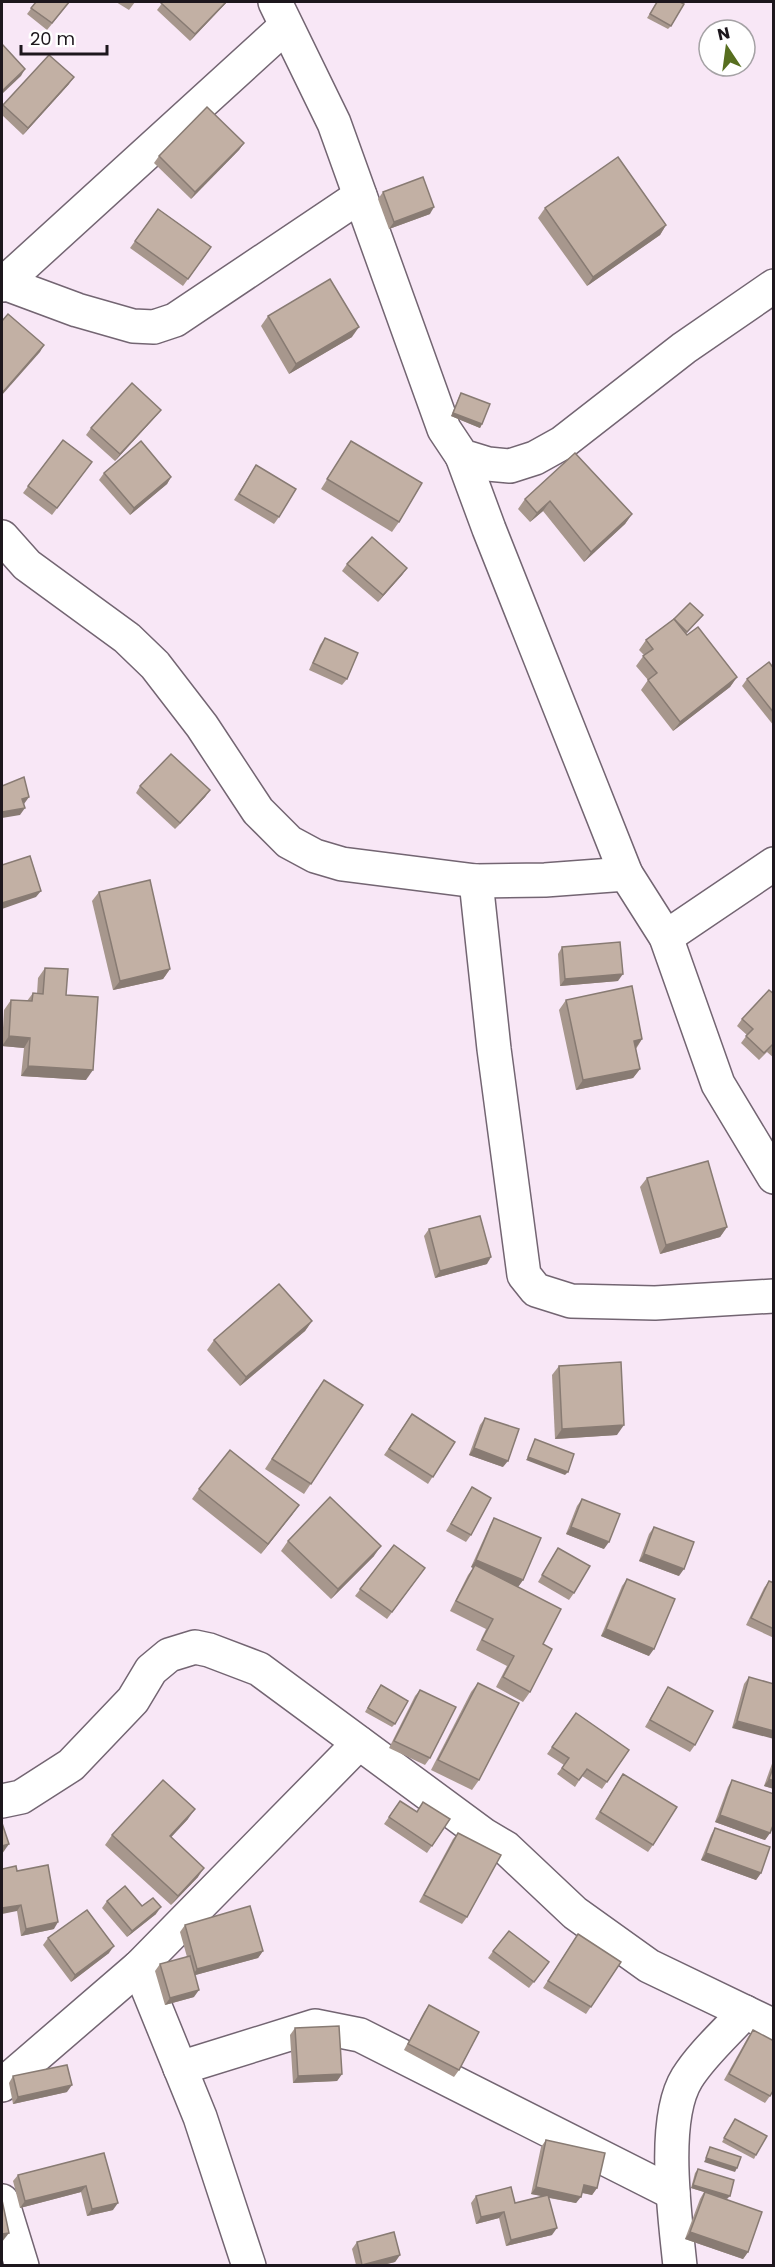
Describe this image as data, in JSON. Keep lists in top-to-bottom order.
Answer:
{
  "scale_bar": "20 m",
  "north": "top"
}
